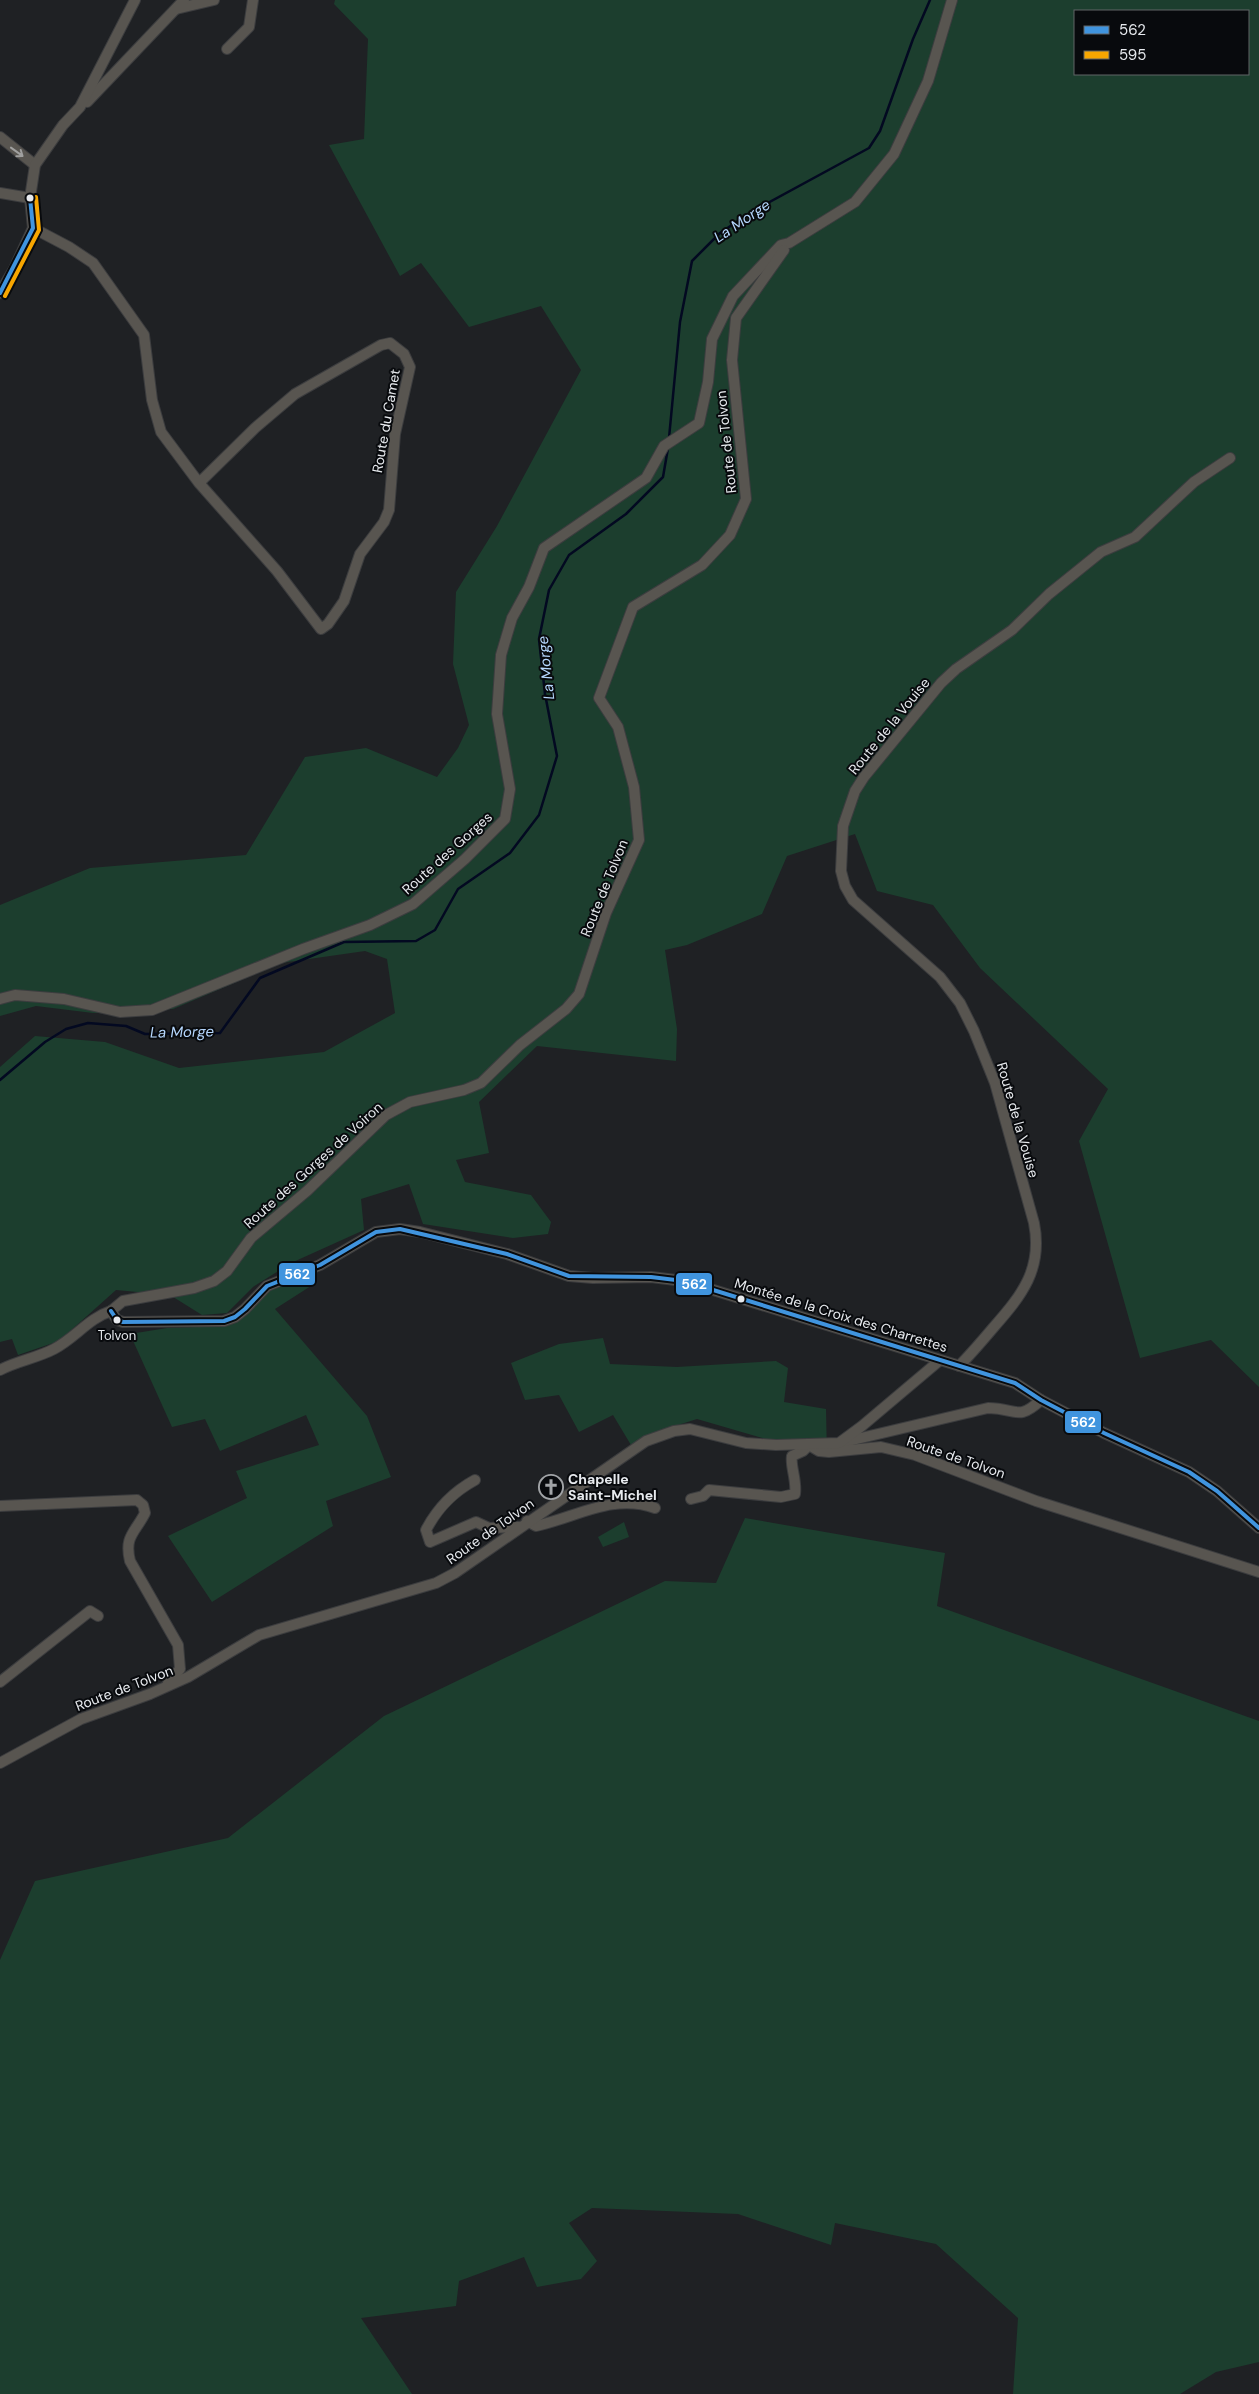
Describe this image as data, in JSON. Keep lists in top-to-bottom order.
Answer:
{
  "streets": {
    "street": [
      "Route du Camet",
      "Route de Tolvon",
      "Route de la Vouise",
      "Route des Gorges",
      "Route des Gorges de Voiron",
      "Montée de la Croix des Charrettes"
    ]
  },
  "crossings": [
    ["Route de Tolvon", "Route des Gorges"],
    ["Route de Tolvon", "Route des Gorges de Voiron"],
    ["Route de la Vouise", "Montée de la Croix des Charrettes"],
    ["Route des Gorges de Voiron", "Montée de la Croix des Charrettes"]
  ],
  "water": ["La Morge"],
  "places": {
    "other": ["Tolvon"],
    "church": ["Chapelle Saint-Michel"]
  },
  "lines": ["transit line 595", "transit line 562"],
  "legend": ["562", "595"]
}
